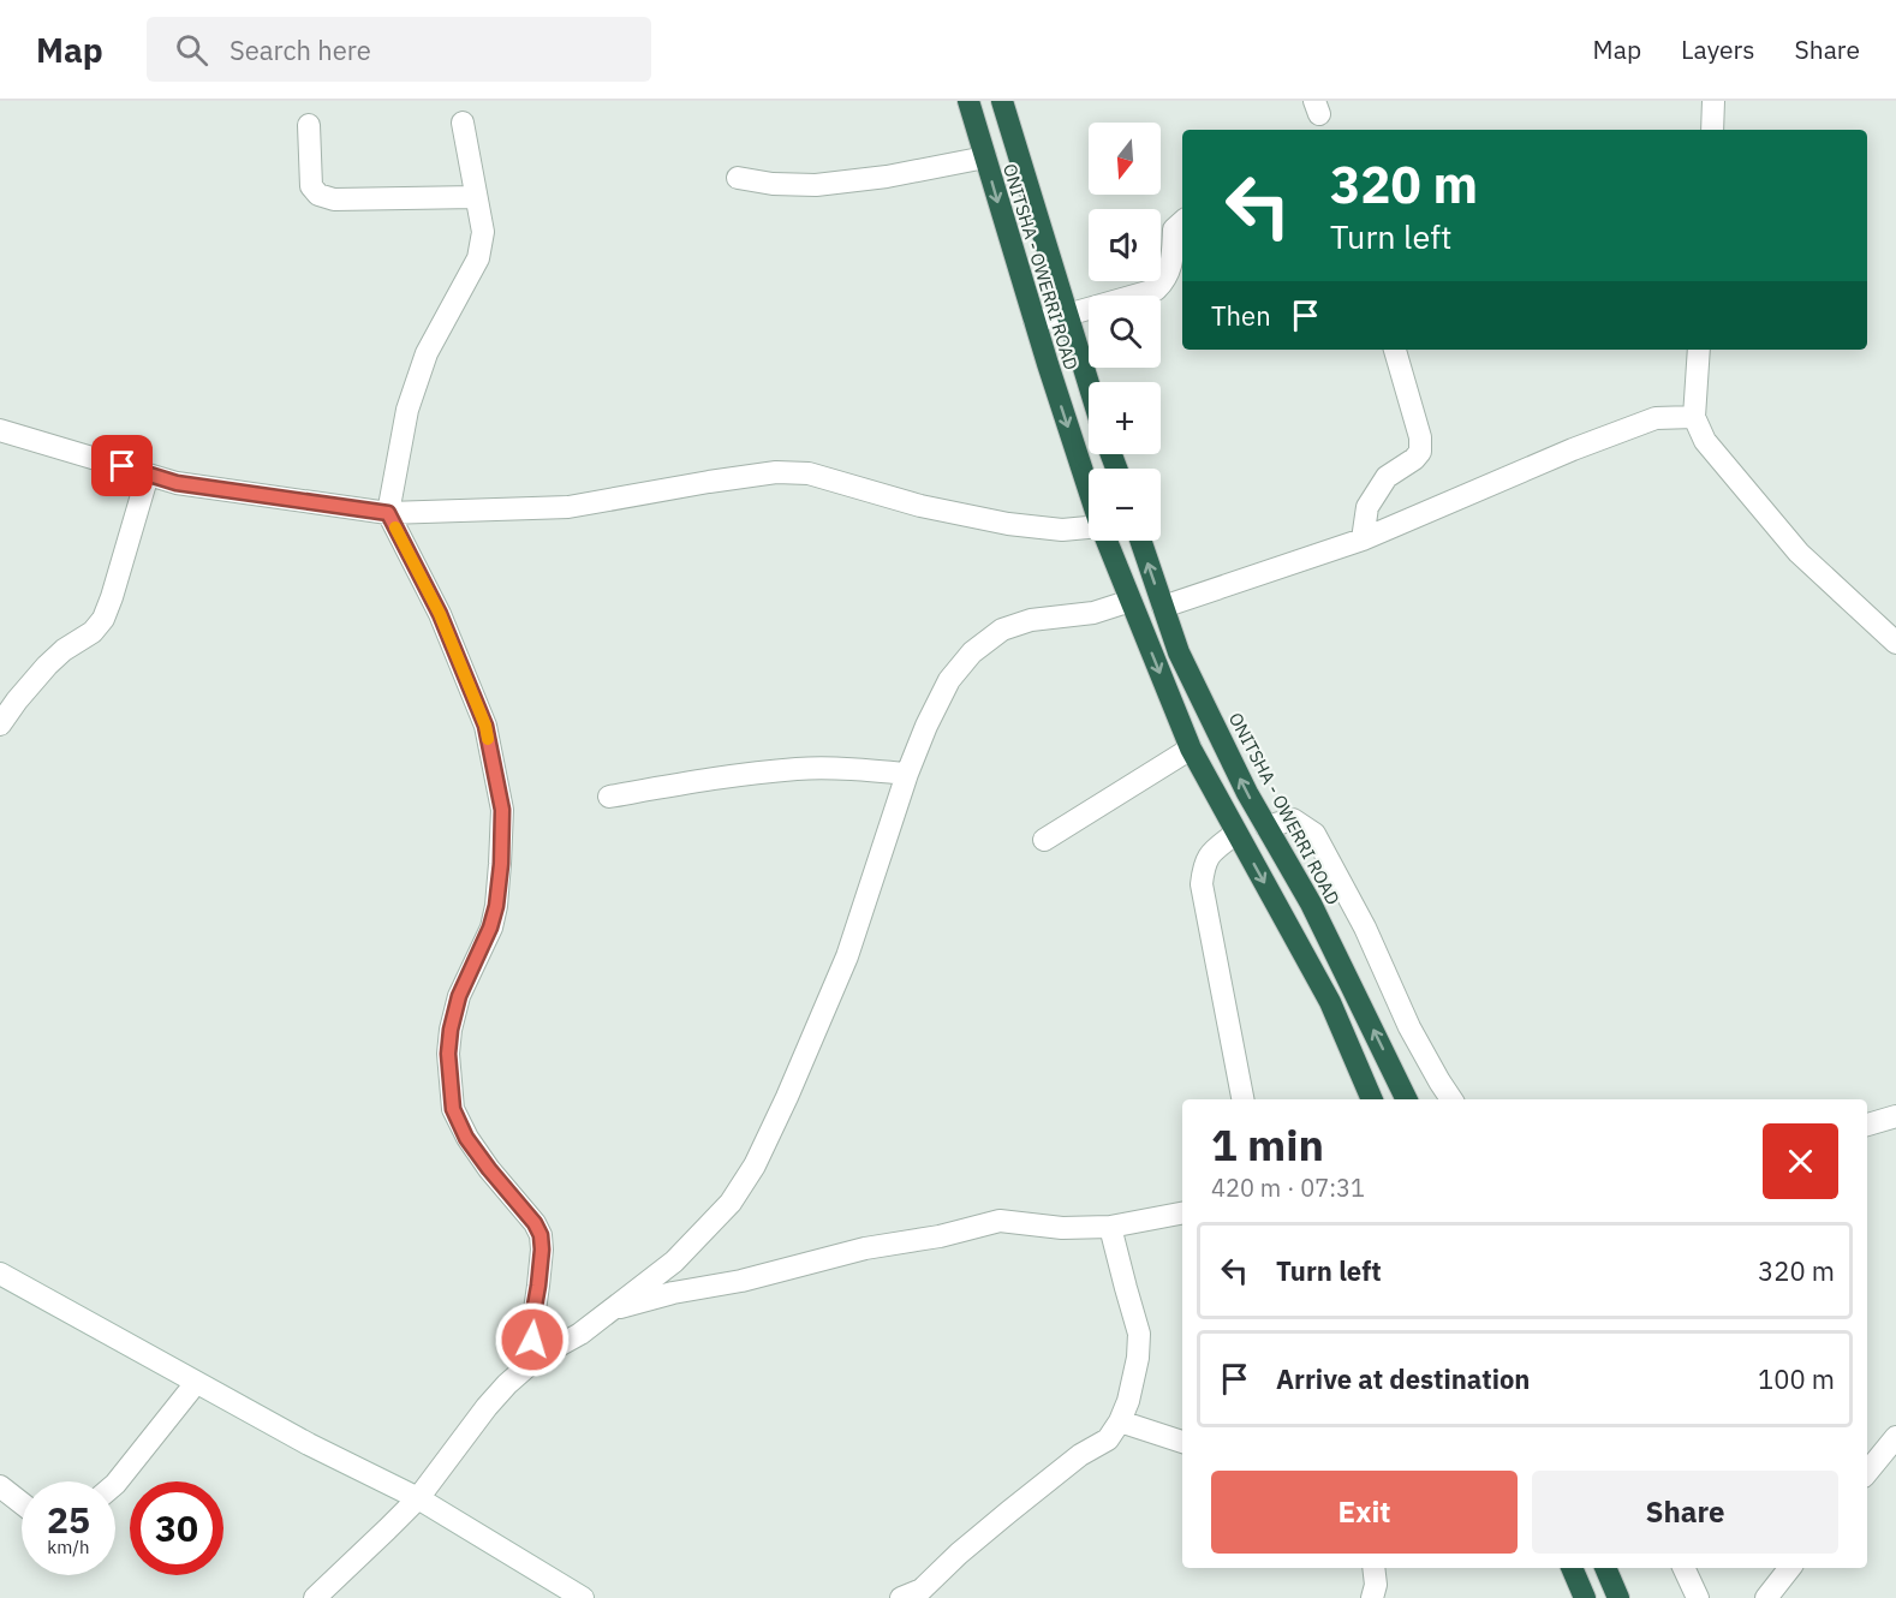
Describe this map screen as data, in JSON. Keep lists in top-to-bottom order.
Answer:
{
  "streets": {
    "highway": ["ONITSHA - OWERRI ROAD"]
  },
  "north": "bottom",
  "page": {
    "header": "Map",
    "search": "Search here",
    "nav": ["Map", "Layers", "Share"],
    "map_buttons": ["+", "−"],
    "turn": ["320 m", "Turn left"],
    "then": "Then",
    "heading": ["1 min", "420 m · 07:31"],
    "list": [
      {
        "name": "Turn left",
        "value": "320 m"
      },
      {
        "name": "Arrive at destination",
        "value": "100 m"
      }
    ],
    "buttons": ["Exit", "Share"],
    "speed": "25 km/h",
    "limit": "30"
  }
}
